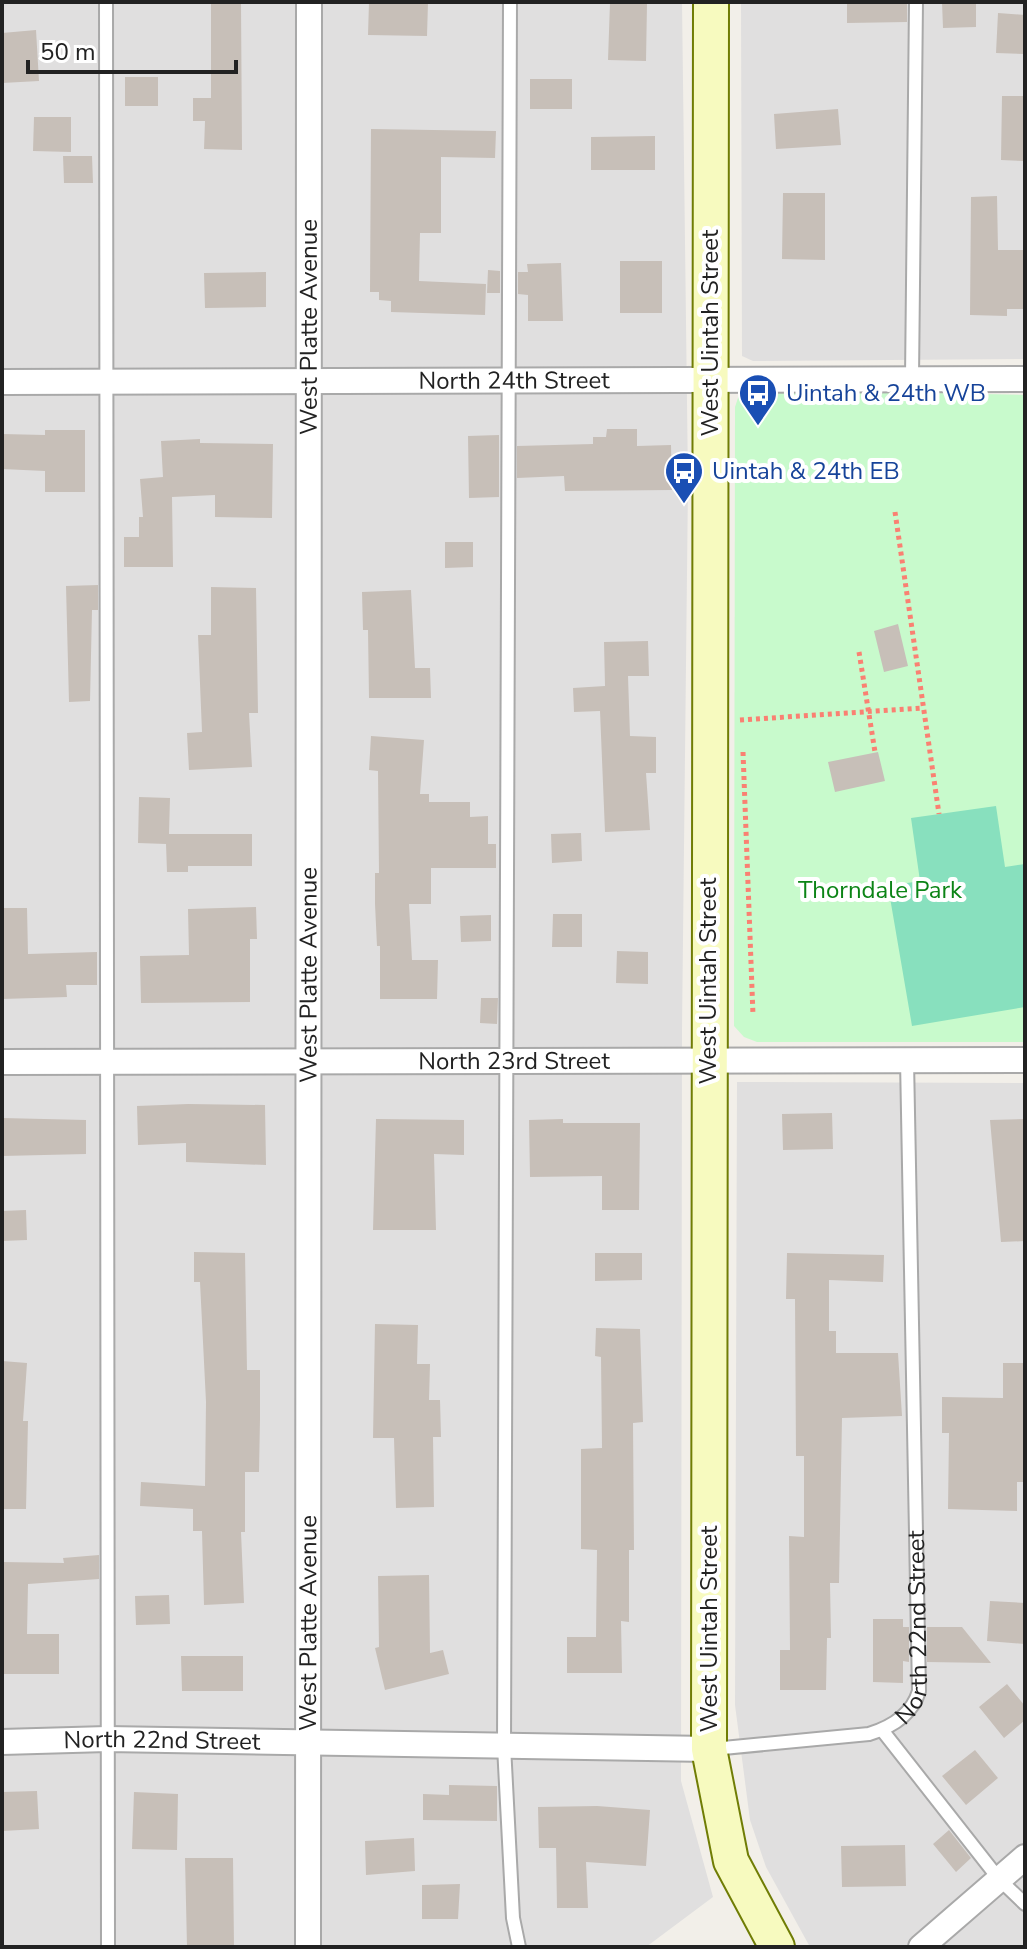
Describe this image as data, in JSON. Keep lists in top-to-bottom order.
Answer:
{
  "streets": {
    "main road": ["West Uintah Street"],
    "street": [
      "West Platte Avenue",
      "North 24th Street",
      "North 23rd Street",
      "North 22nd Street"
    ]
  },
  "crossings": [
    ["West Platte Avenue", "North 24th Street"],
    ["West Platte Avenue", "North 23rd Street"],
    ["West Platte Avenue", "North 22nd Street"],
    ["West Uintah Street", "North 24th Street"],
    ["West Uintah Street", "North 23rd Street"],
    ["West Uintah Street", "North 22nd Street"],
    ["North 23rd Street", "North 22nd Street"]
  ],
  "parks": ["Thorndale Park"],
  "places": {
    "bus stop": ["Uintah & 24th WB", "Uintah & 24th EB"]
  },
  "scale_bar": "50 m"
}
